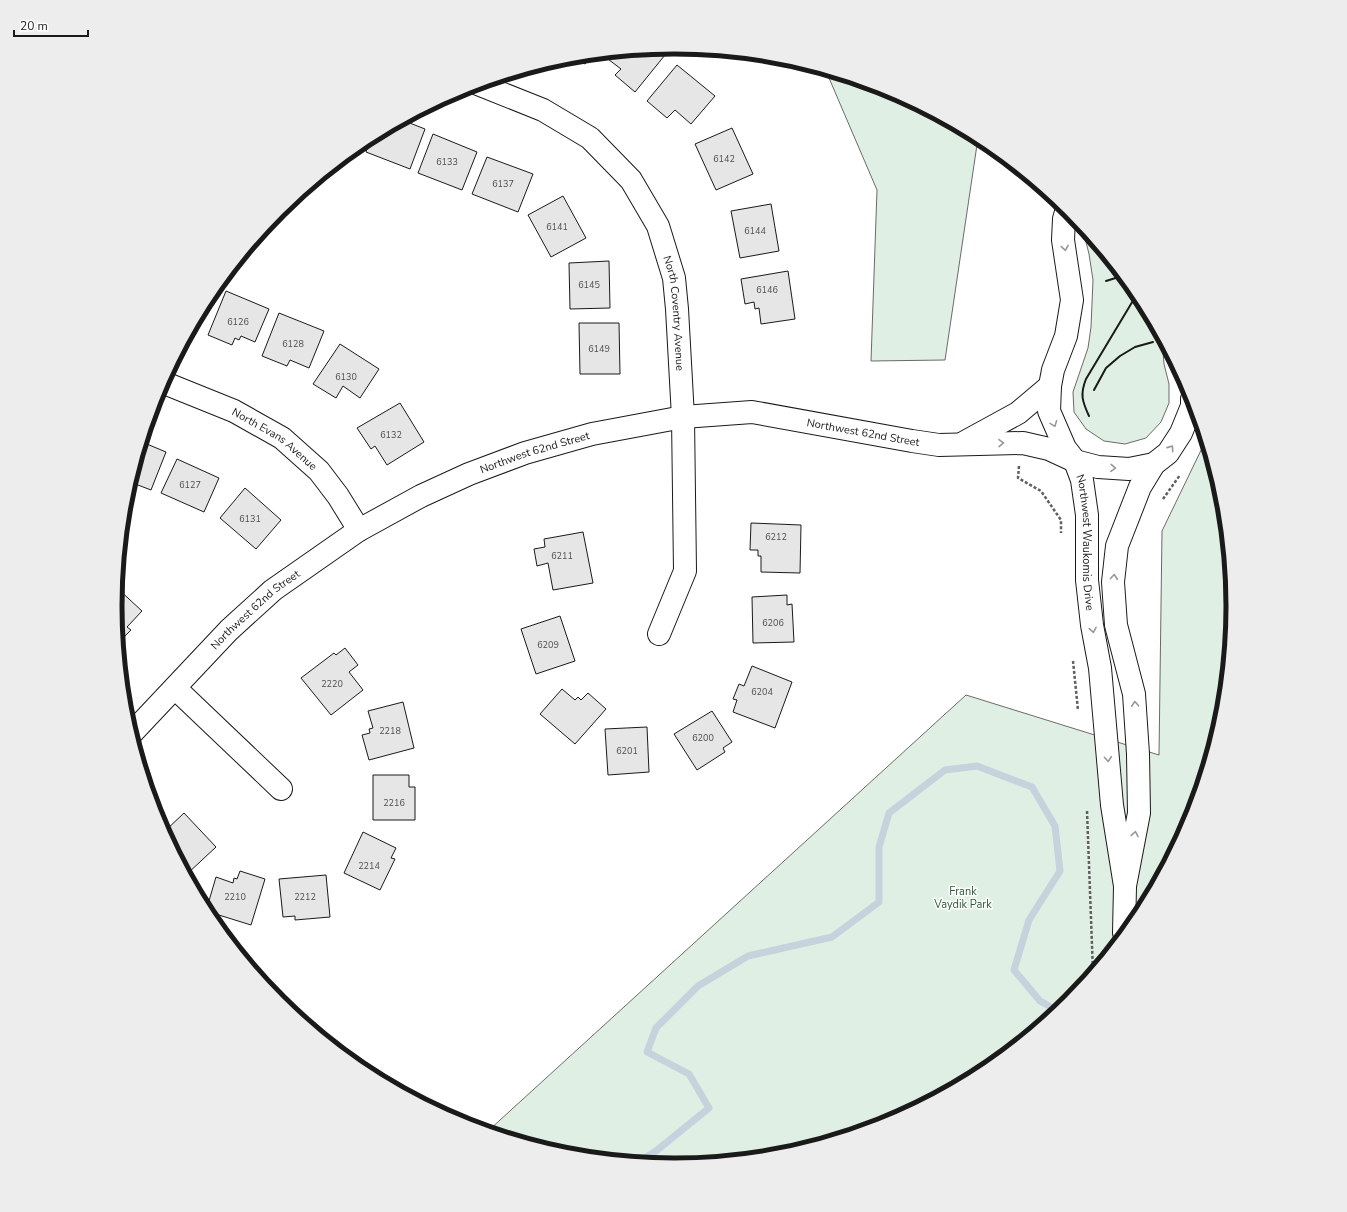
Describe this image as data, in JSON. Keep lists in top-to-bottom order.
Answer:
{
  "streets": {
    "street": [
      "North Coventry Avenue",
      "Northwest 62nd Street",
      "North Evans Avenue",
      "Northwest Waukomis Drive"
    ]
  },
  "crossings": [
    ["North Coventry Avenue", "Northwest 62nd Street"],
    ["Northwest 62nd Street", "North Evans Avenue"],
    ["Northwest 62nd Street", "Northwest Waukomis Drive"]
  ],
  "parks": ["Frank Vaydik Park"],
  "house_numbers": [
    "6142",
    "6133",
    "6137",
    "6141",
    "6144",
    "6145",
    "6146",
    "6126",
    "6128",
    "6149",
    "6130",
    "6132",
    "6127",
    "6131",
    "6212",
    "6211",
    "6206",
    "6209",
    "2220",
    "6204",
    "2218",
    "6200",
    "6201",
    "2216",
    "2214",
    "2210",
    "2212"
  ],
  "scale_bar": "20 m"
}
